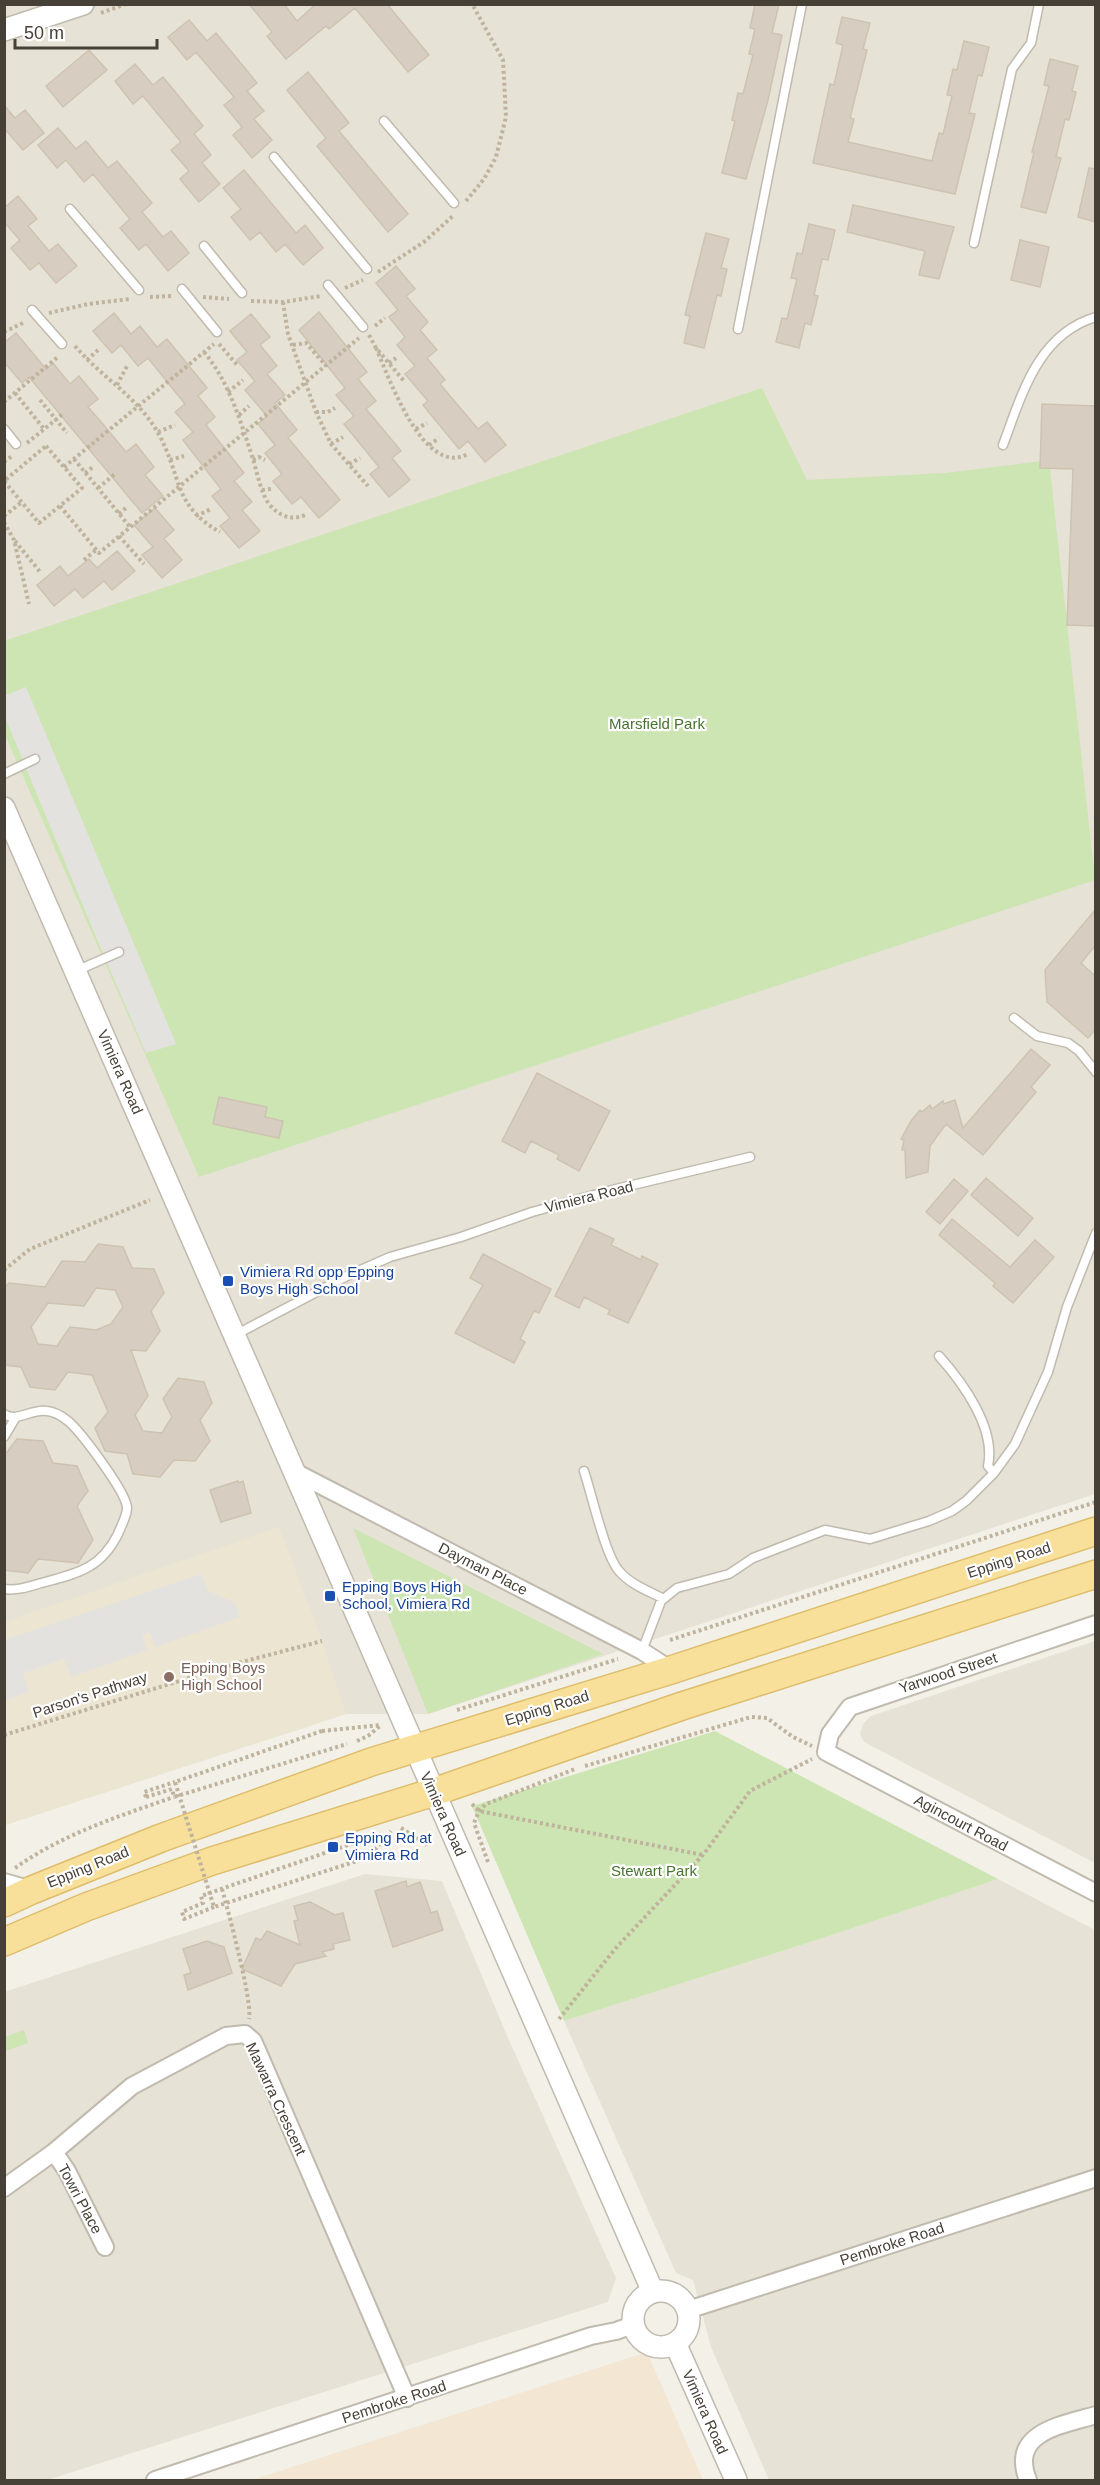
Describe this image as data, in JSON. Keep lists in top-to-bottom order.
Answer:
{
  "streets": {
    "main road": ["Epping Road"],
    "street": [
      "Vimiera Road",
      "Dayman Place",
      "Yarwood Street",
      "Agincourt Road",
      "Mawarra Crescent",
      "Towri Place",
      "Pembroke Road"
    ],
    "path": ["Parson's Pathway"]
  },
  "crossings": [
    ["Vimiera Road", "Epping Road"],
    ["Vimiera Road", "Dayman Place"],
    ["Vimiera Road", "Pembroke Road"],
    ["Epping Road", "Dayman Place"],
    ["Yarwood Street", "Agincourt Road"],
    ["Mawarra Crescent", "Towri Place"],
    ["Mawarra Crescent", "Pembroke Road"]
  ],
  "parks": ["Marsfield Park", "Stewart Park"],
  "places": {
    "transit": ["Vimiera Rd opp Epping Boys High School", "Epping Boys High School, Vimiera Rd", "Epping Rd at Vimiera Rd"],
    "other": ["Epping Boys High School"]
  },
  "scale_bar": "50 m"
}
